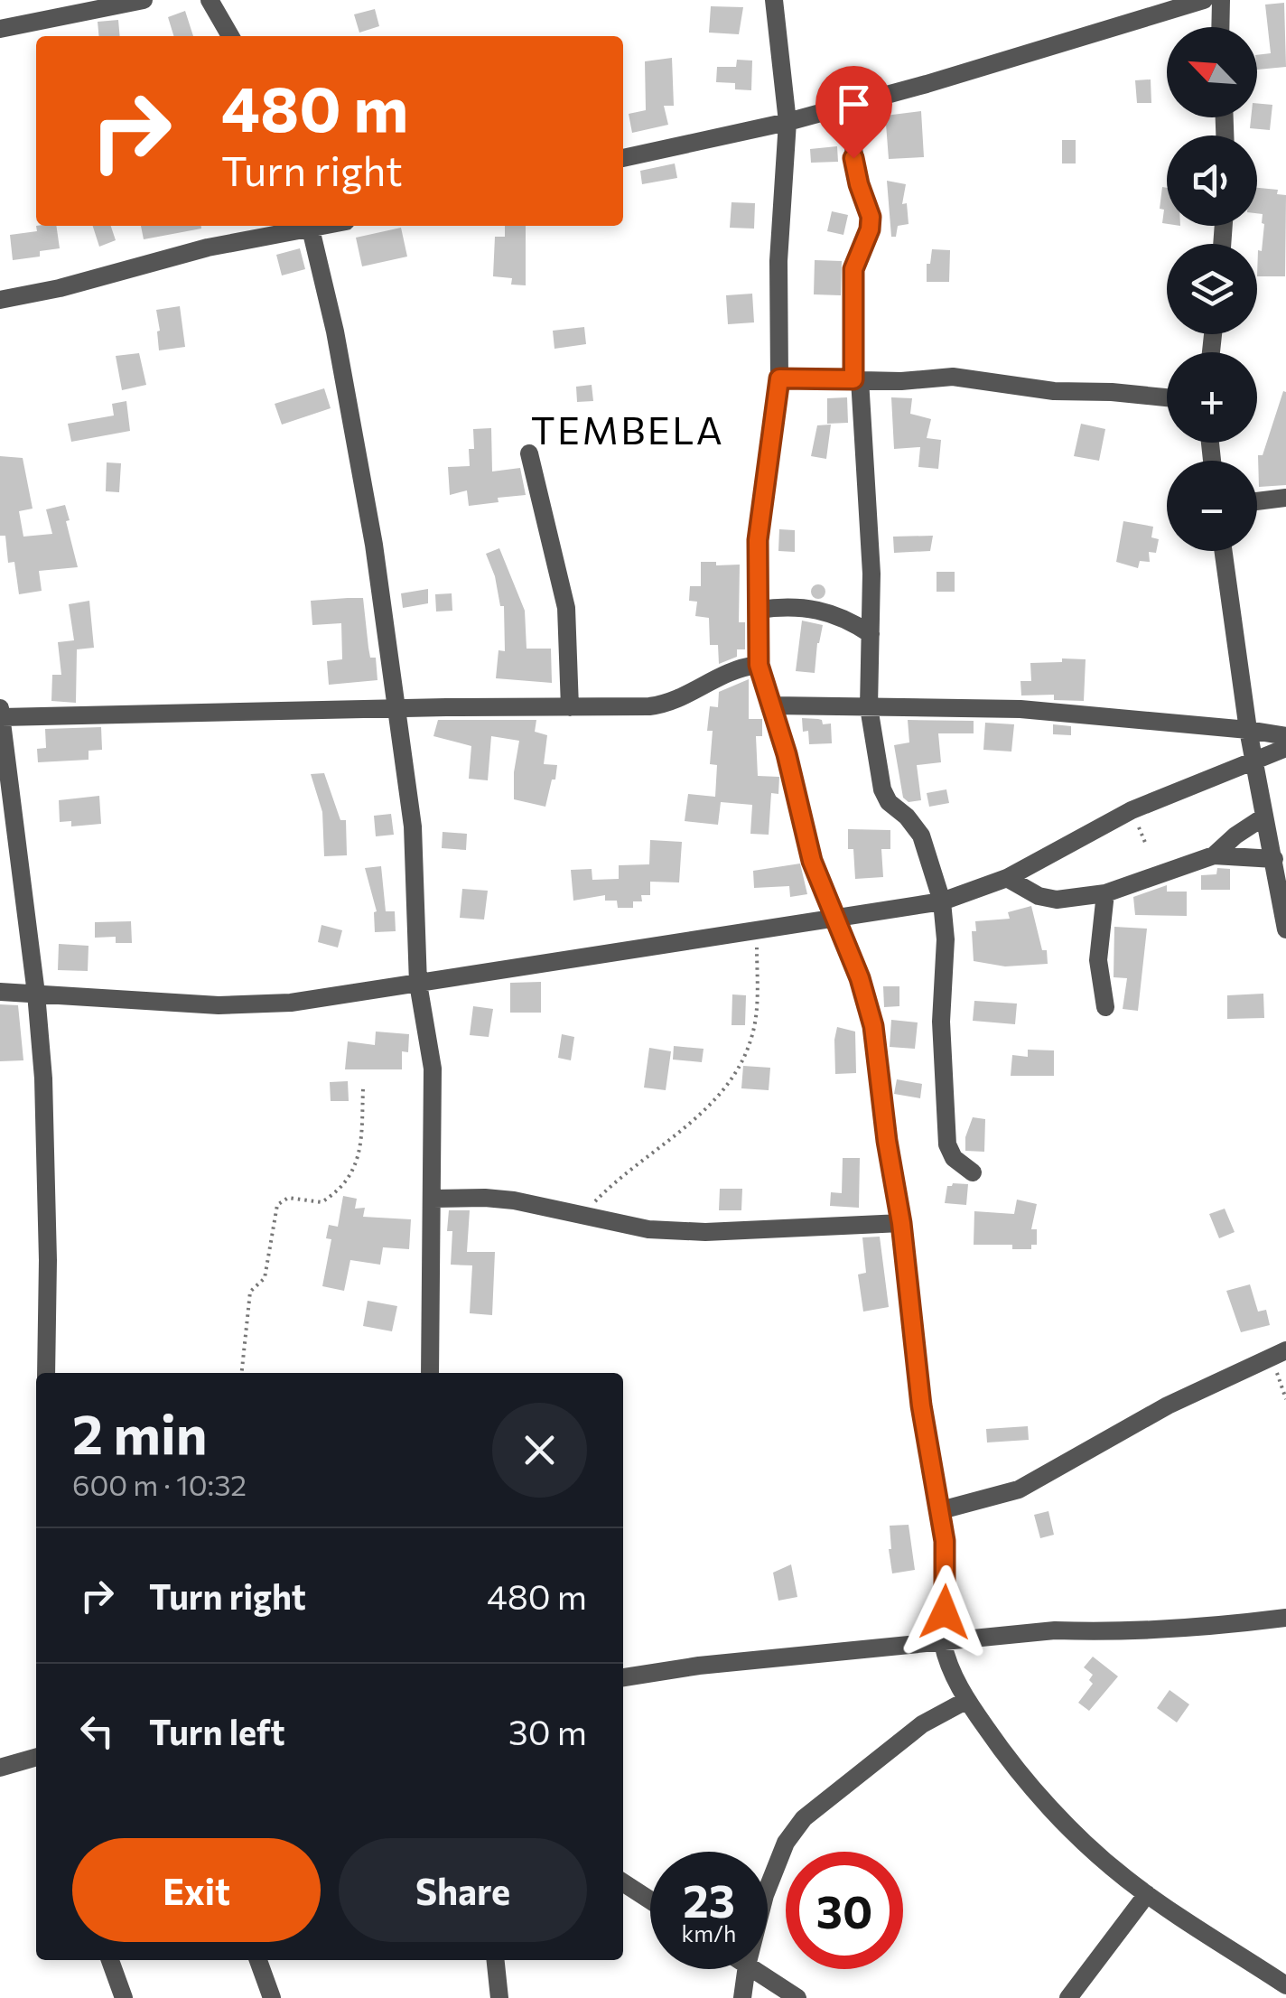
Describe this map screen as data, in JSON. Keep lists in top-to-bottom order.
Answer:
{
  "districts": ["TEMBELA"],
  "north": "top left",
  "page": {
    "map_buttons": ["+", "−"],
    "turn": ["480 m", "Turn right"],
    "heading": ["2 min", "600 m · 10:32"],
    "list": [
      {
        "name": "Turn right",
        "value": "480 m"
      },
      {
        "name": "Turn left",
        "value": "30 m"
      }
    ],
    "buttons": ["Exit", "Share"],
    "speed": "23 km/h",
    "limit": "30"
  }
}
